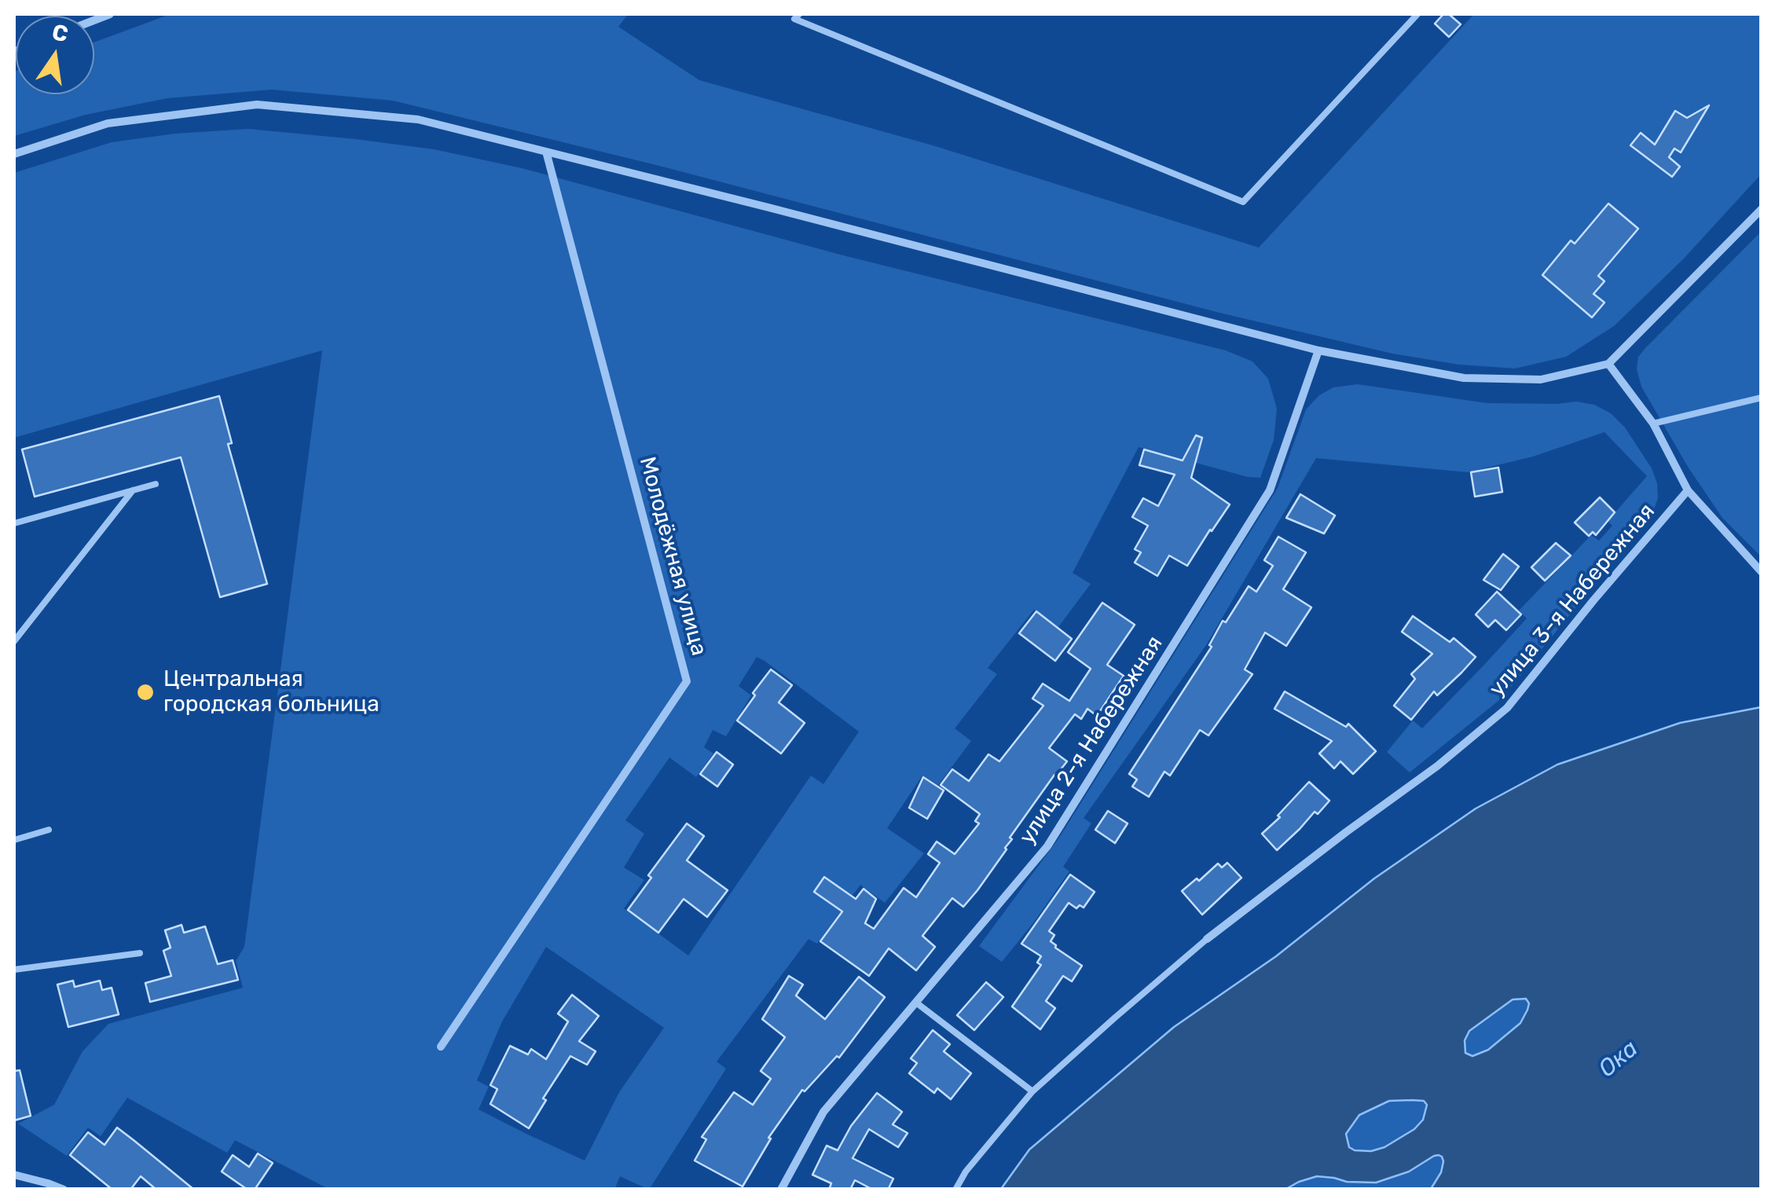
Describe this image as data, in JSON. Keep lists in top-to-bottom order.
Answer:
{
  "streets": {
    "street": ["Молодёжная улица", "улица 3-я Набережная", "улица 2-я Набережная"]
  },
  "water": ["Ока"],
  "places": ["Центральная городская больница"],
  "north": "top"
}
